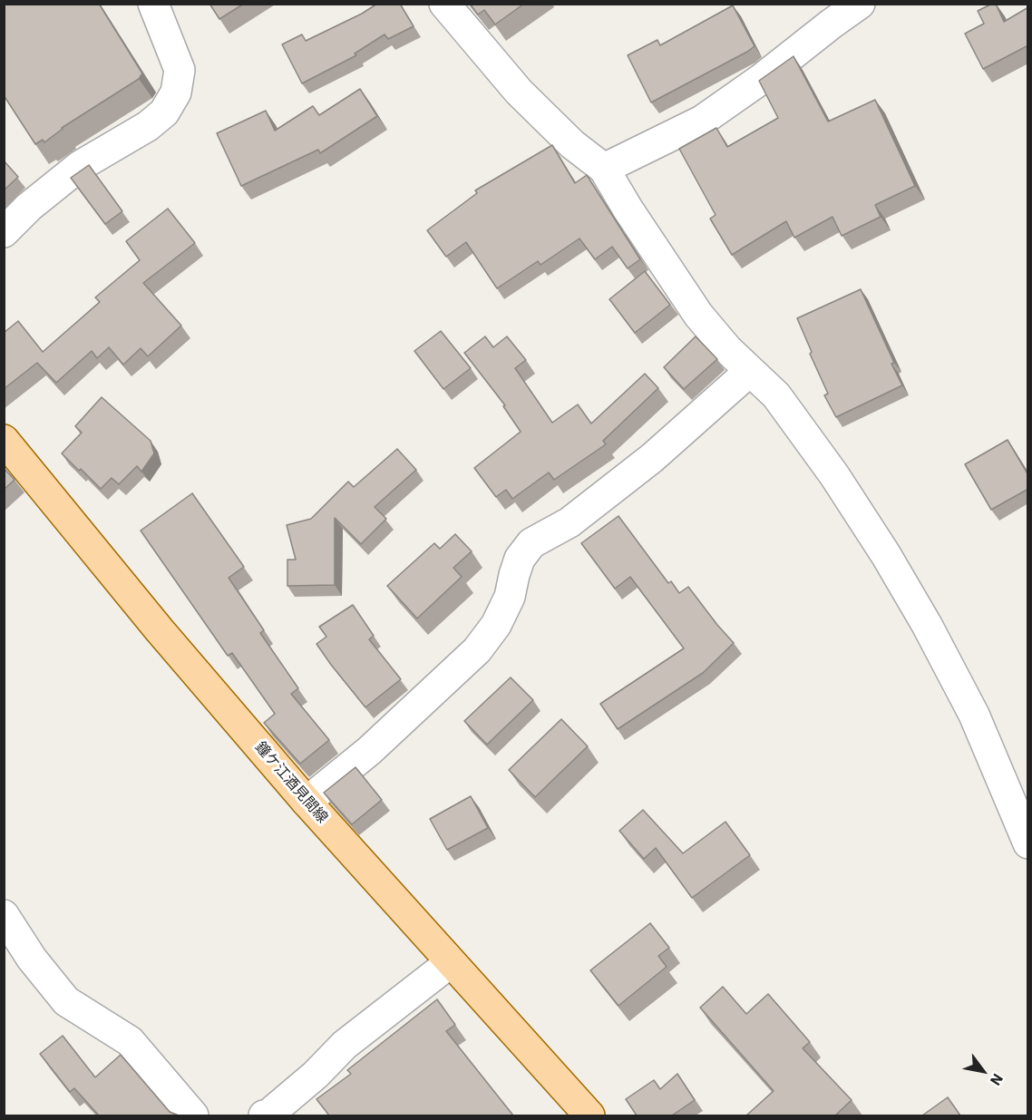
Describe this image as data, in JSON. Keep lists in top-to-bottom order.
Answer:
{
  "streets": {
    "main road": ["鐘ケ江酒見間線"]
  },
  "north": "bottom right"
}
